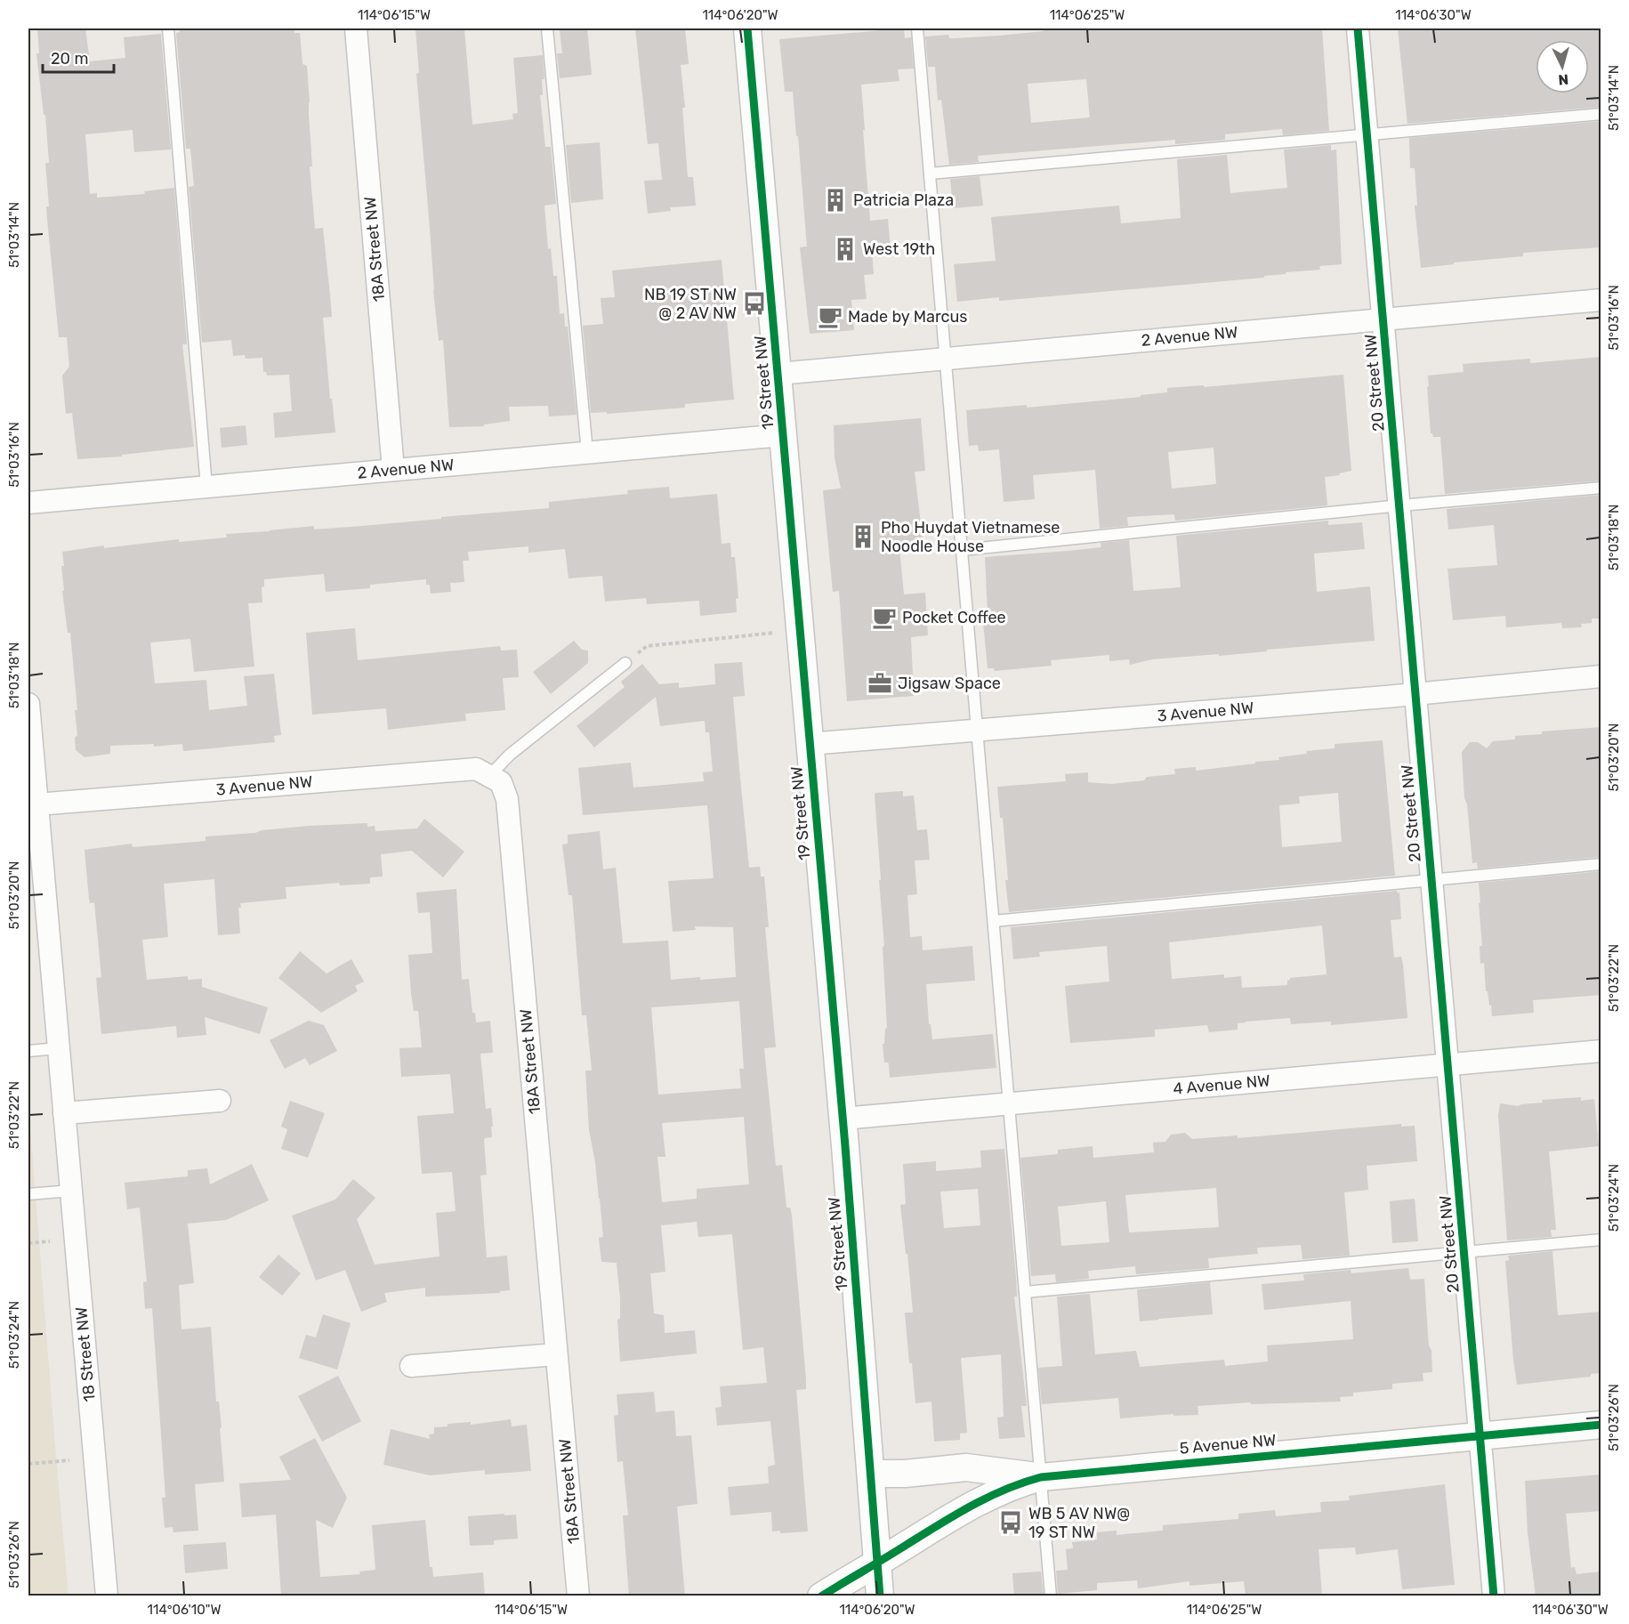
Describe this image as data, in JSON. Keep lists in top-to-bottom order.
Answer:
{
  "streets": {
    "street": [
      "18A Street NW",
      "2 Avenue NW",
      "19 Street NW",
      "20 Street NW",
      "3 Avenue NW",
      "4 Avenue NW",
      "18 Street NW",
      "5 Avenue NW"
    ]
  },
  "crossings": [
    ["18A Street NW", "2 Avenue NW"],
    ["18A Street NW", "3 Avenue NW"],
    ["2 Avenue NW", "19 Street NW"],
    ["2 Avenue NW", "20 Street NW"],
    ["19 Street NW", "3 Avenue NW"],
    ["19 Street NW", "4 Avenue NW"],
    ["19 Street NW", "5 Avenue NW"],
    ["20 Street NW", "3 Avenue NW"],
    ["20 Street NW", "4 Avenue NW"],
    ["20 Street NW", "5 Avenue NW"],
    ["3 Avenue NW", "18 Street NW"]
  ],
  "places": {
    "building": ["Patricia Plaza", "West 19th", "Pho Huydat Vietnamese Noodle House"],
    "bus stop": ["NB 19 ST NW @ 2 AV NW", "WB 5 AV NW@ 19 ST NW"],
    "cafe": ["Made by Marcus", "Pocket Coffee"],
    "office": ["Jigsaw Space"]
  },
  "scale_bar": "20 m",
  "north": "bottom",
  "coordinates": [
    "114°06'15\"W",
    "114°06'20\"W",
    "114°06'25\"W",
    "114°06'30\"W",
    "51°03'14\"N",
    "51°03'16\"N",
    "51°03'18\"N",
    "51°03'20\"N",
    "51°03'22\"N",
    "51°03'24\"N",
    "51°03'26\"N",
    "114°06'10\"W"
  ]
}
